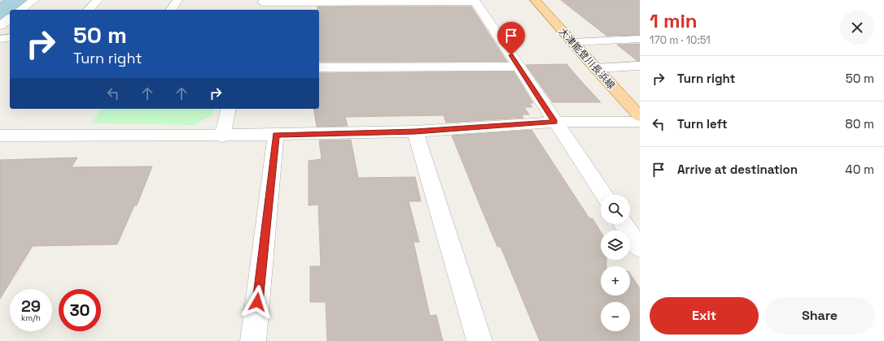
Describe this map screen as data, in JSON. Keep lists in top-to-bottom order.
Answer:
{
  "streets": {
    "main road": ["大津能登川長浜線"]
  },
  "page": {
    "heading": ["1 min", "170 m · 10:51"],
    "turn": ["50 m", "Turn right"],
    "list": [
      {
        "name": "Turn right",
        "value": "50 m"
      },
      {
        "name": "Turn left",
        "value": "80 m"
      },
      {
        "name": "Arrive at destination",
        "value": "40 m"
      }
    ],
    "map_buttons": ["+", "−"],
    "speed": "29 km/h",
    "limit": "30",
    "buttons": ["Exit", "Share"]
  }
}
